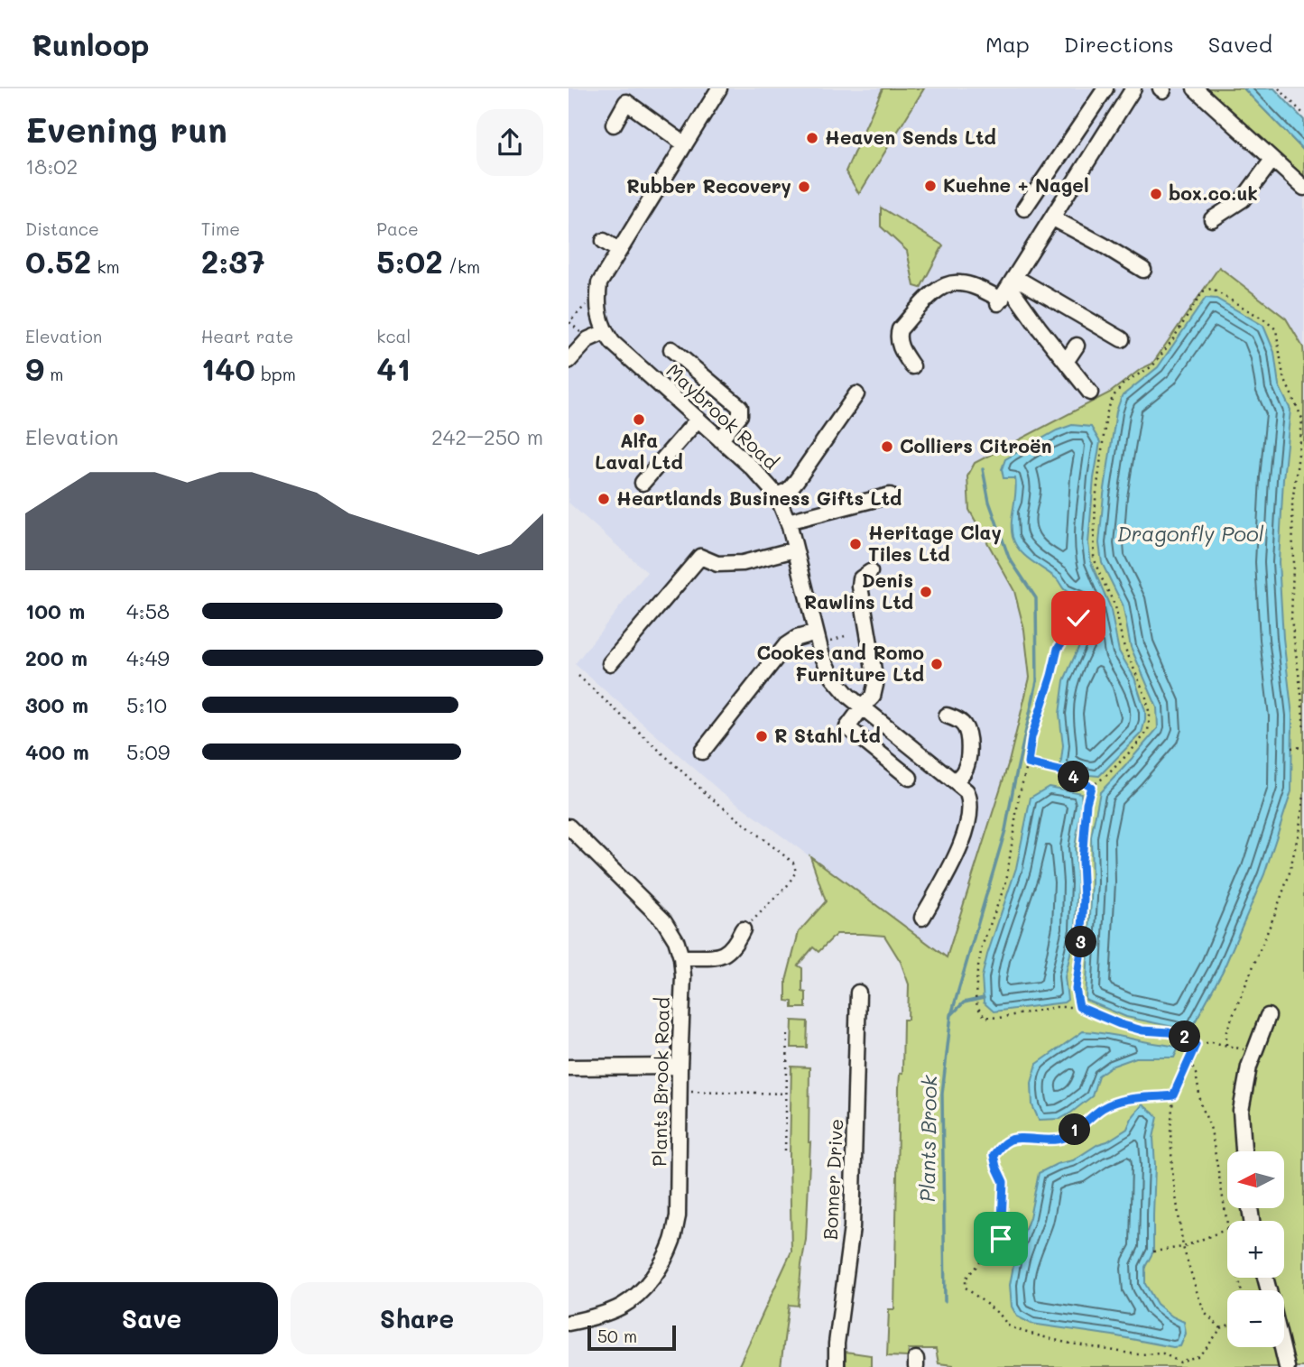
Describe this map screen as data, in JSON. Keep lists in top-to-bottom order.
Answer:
{
  "streets": {
    "street": ["Maybrook Road", "Plants Brook Road", "Bonner Drive"]
  },
  "water": ["Dragonfly Pool", "Plants Brook"],
  "places": [
    "Heaven Sends Ltd",
    "Kuehne + Nagel",
    "Rubber Recovery",
    "box.co.uk",
    "Alfa Laval Ltd",
    "Colliers Citroën",
    "Heartlands Business Gifts Ltd",
    "Heritage Clay Tiles Ltd",
    "Denis Rawlins Ltd",
    "Cookes and Romo Furniture Ltd",
    "R Stahl Ltd"
  ],
  "scale_bar": "50 m",
  "north": "left",
  "page": {
    "header": "Runloop",
    "nav": ["Map", "Directions", "Saved"],
    "heading": ["Evening run", "18:02"],
    "stats": [
      ["Distance", "0.52 km"],
      ["Time", "2:37"],
      ["Pace", "5:02 /km"],
      ["Elevation", "9 m"],
      ["Heart rate", "140 bpm"],
      ["kcal", "41"]
    ],
    "chart": ["Elevation", "242–250 m"],
    "list": [
      {
        "name": "100 m",
        "note": "4:58"
      },
      {
        "name": "200 m",
        "note": "4:49"
      },
      {
        "name": "300 m",
        "note": "5:10"
      },
      {
        "name": "400 m",
        "note": "5:09"
      }
    ],
    "pins": [
      "4",
      "3",
      "2",
      "1"
    ],
    "map_buttons": ["+", "−"],
    "buttons": ["Save", "Share"],
    "scale": "50 m"
  }
}
